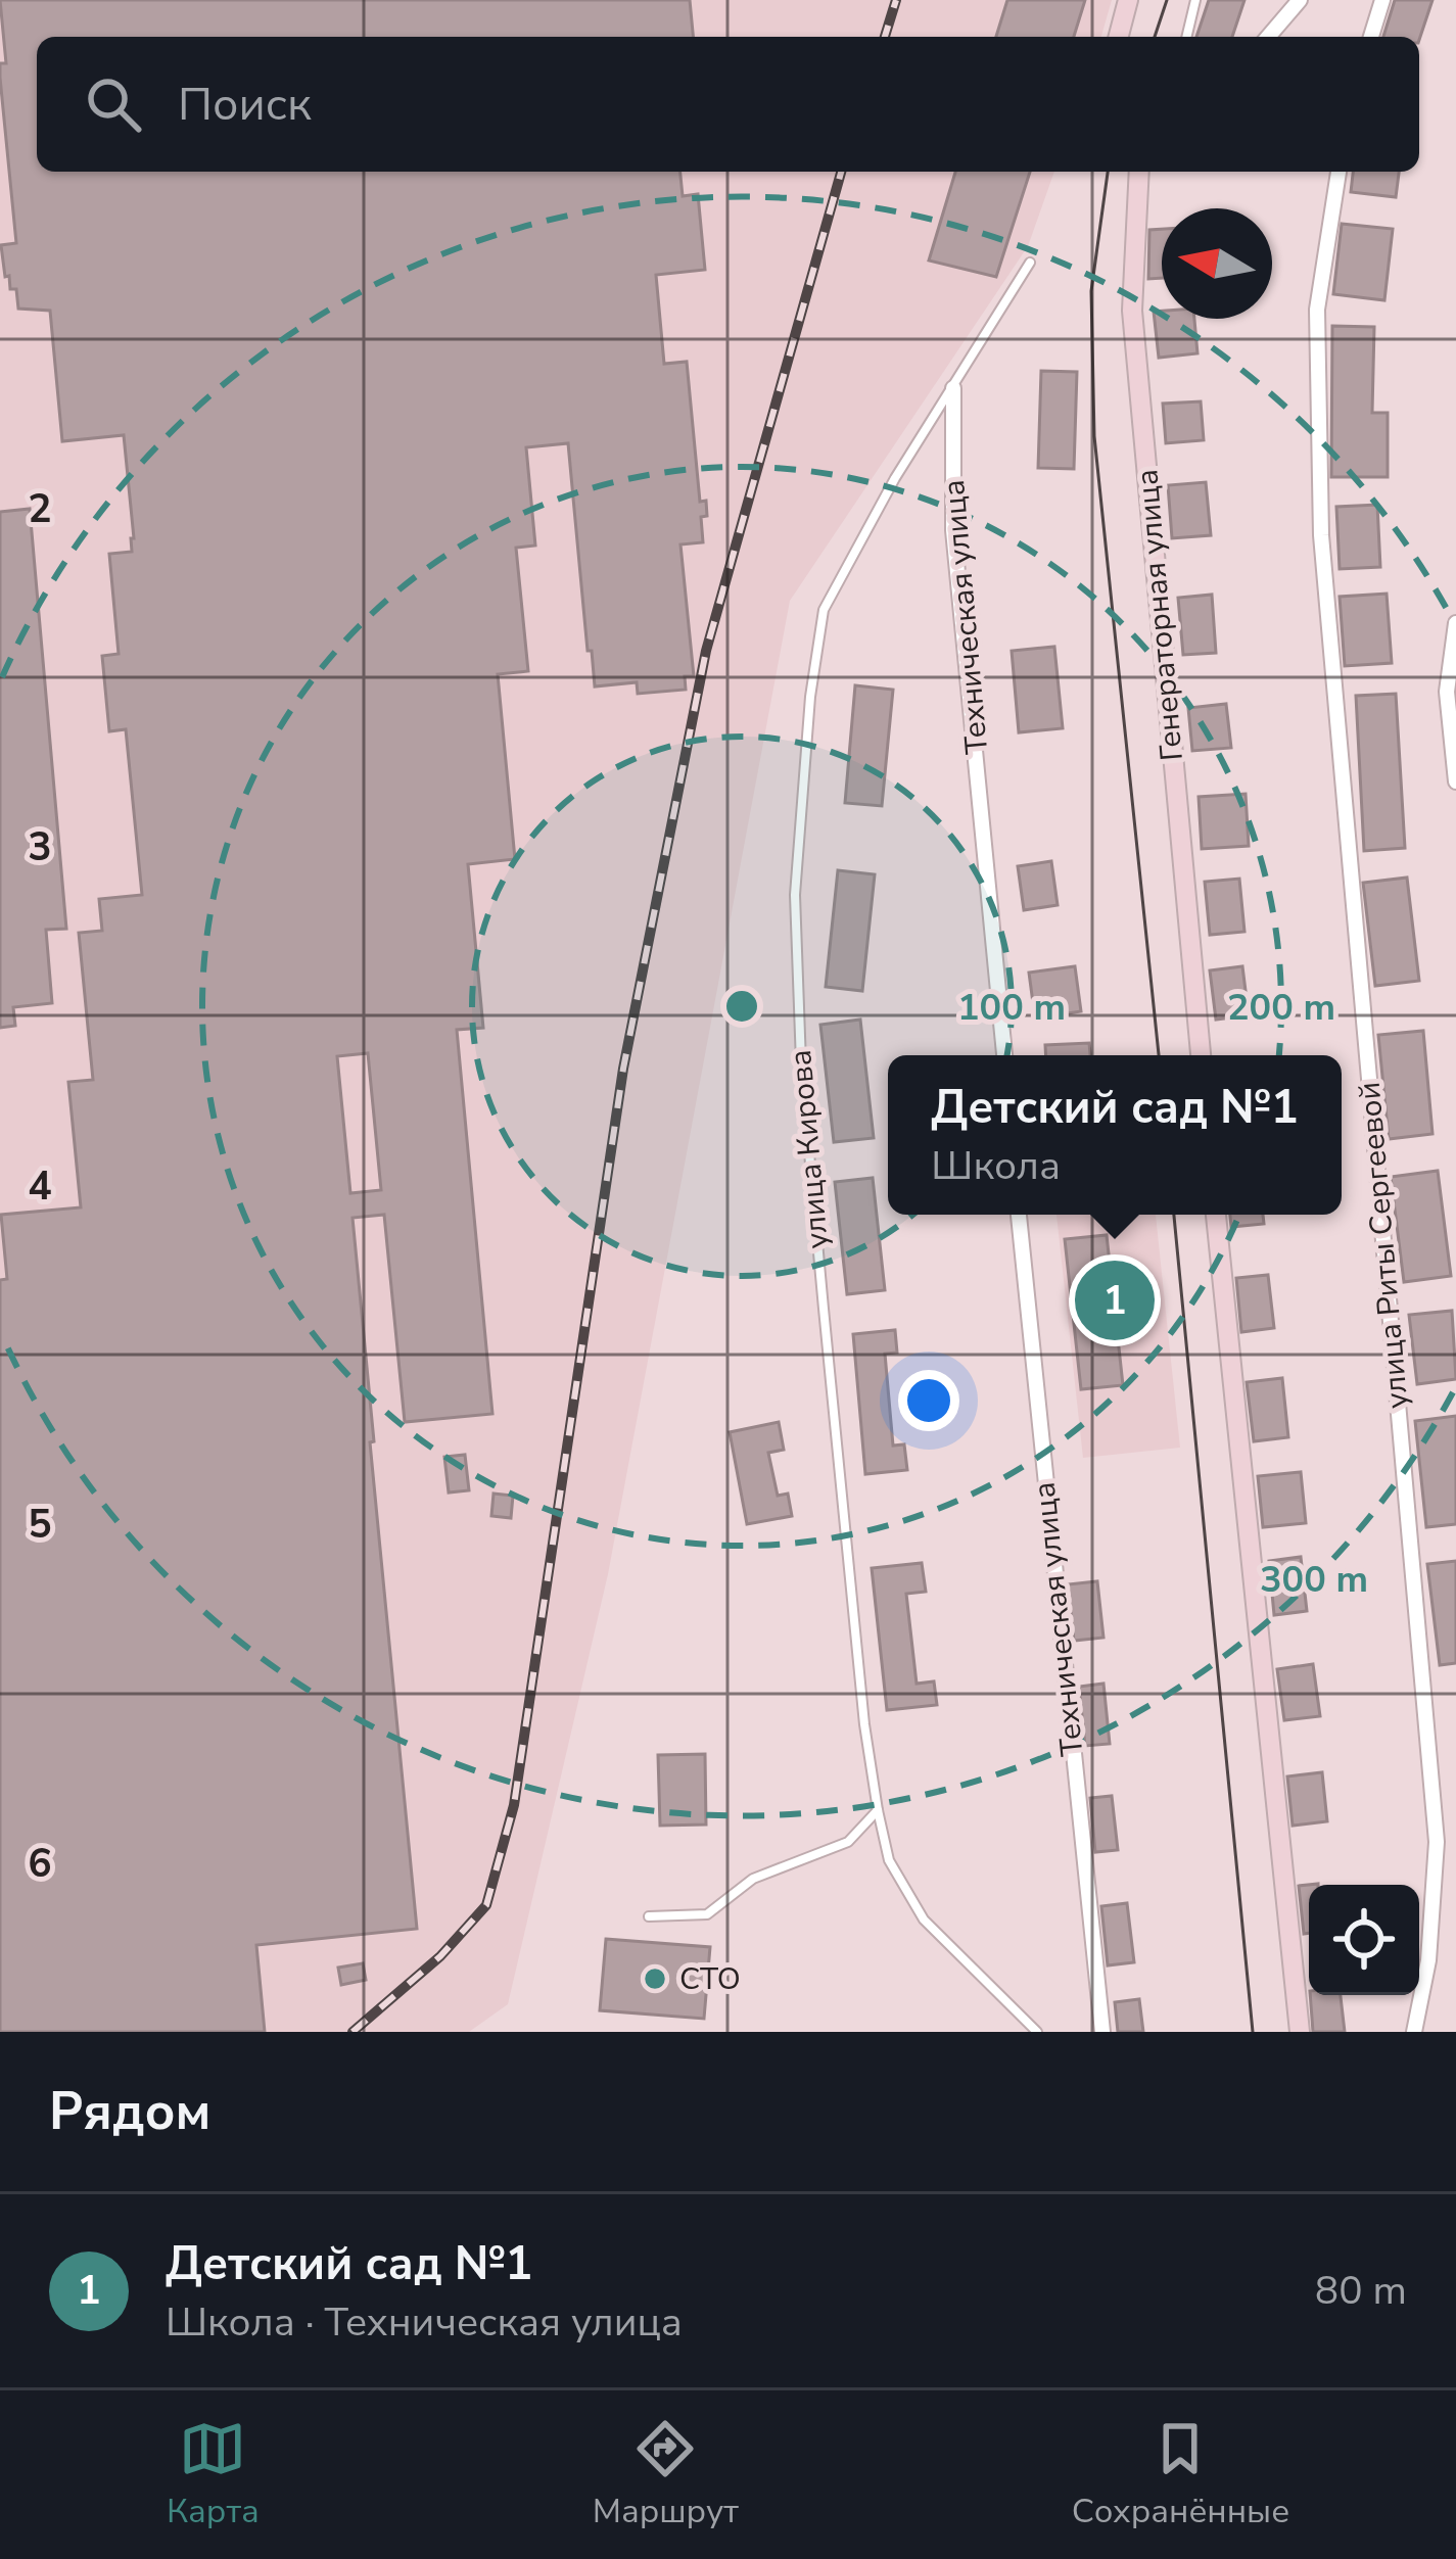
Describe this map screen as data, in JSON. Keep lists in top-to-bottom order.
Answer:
{
  "streets": {
    "main road": ["Генераторная улица"],
    "street": ["Техническая улица", "улица Риты Сергеевой"],
    "lane": ["улица Кирова"]
  },
  "crossings": [
    ["Техническая улица", "улица Кирова"]
  ],
  "places": ["СТО"],
  "north": "left",
  "page": {
    "search": "Поиск",
    "popup": ["Детский сад №1", "Школа"],
    "pins": "1",
    "heading": "Рядом",
    "list": [
      {
        "mark": "1",
        "name": "Детский сад №1",
        "note": "Школа · Техническая улица",
        "value": "80 m"
      }
    ],
    "nav": ["Карта", "Маршрут", "Сохранённые"]
  },
  "grid": {
    "rows": [
      "2",
      "3",
      "4",
      "5",
      "6"
    ]
  },
  "rings": ["100 m", "200 m", "300 m"]
}
